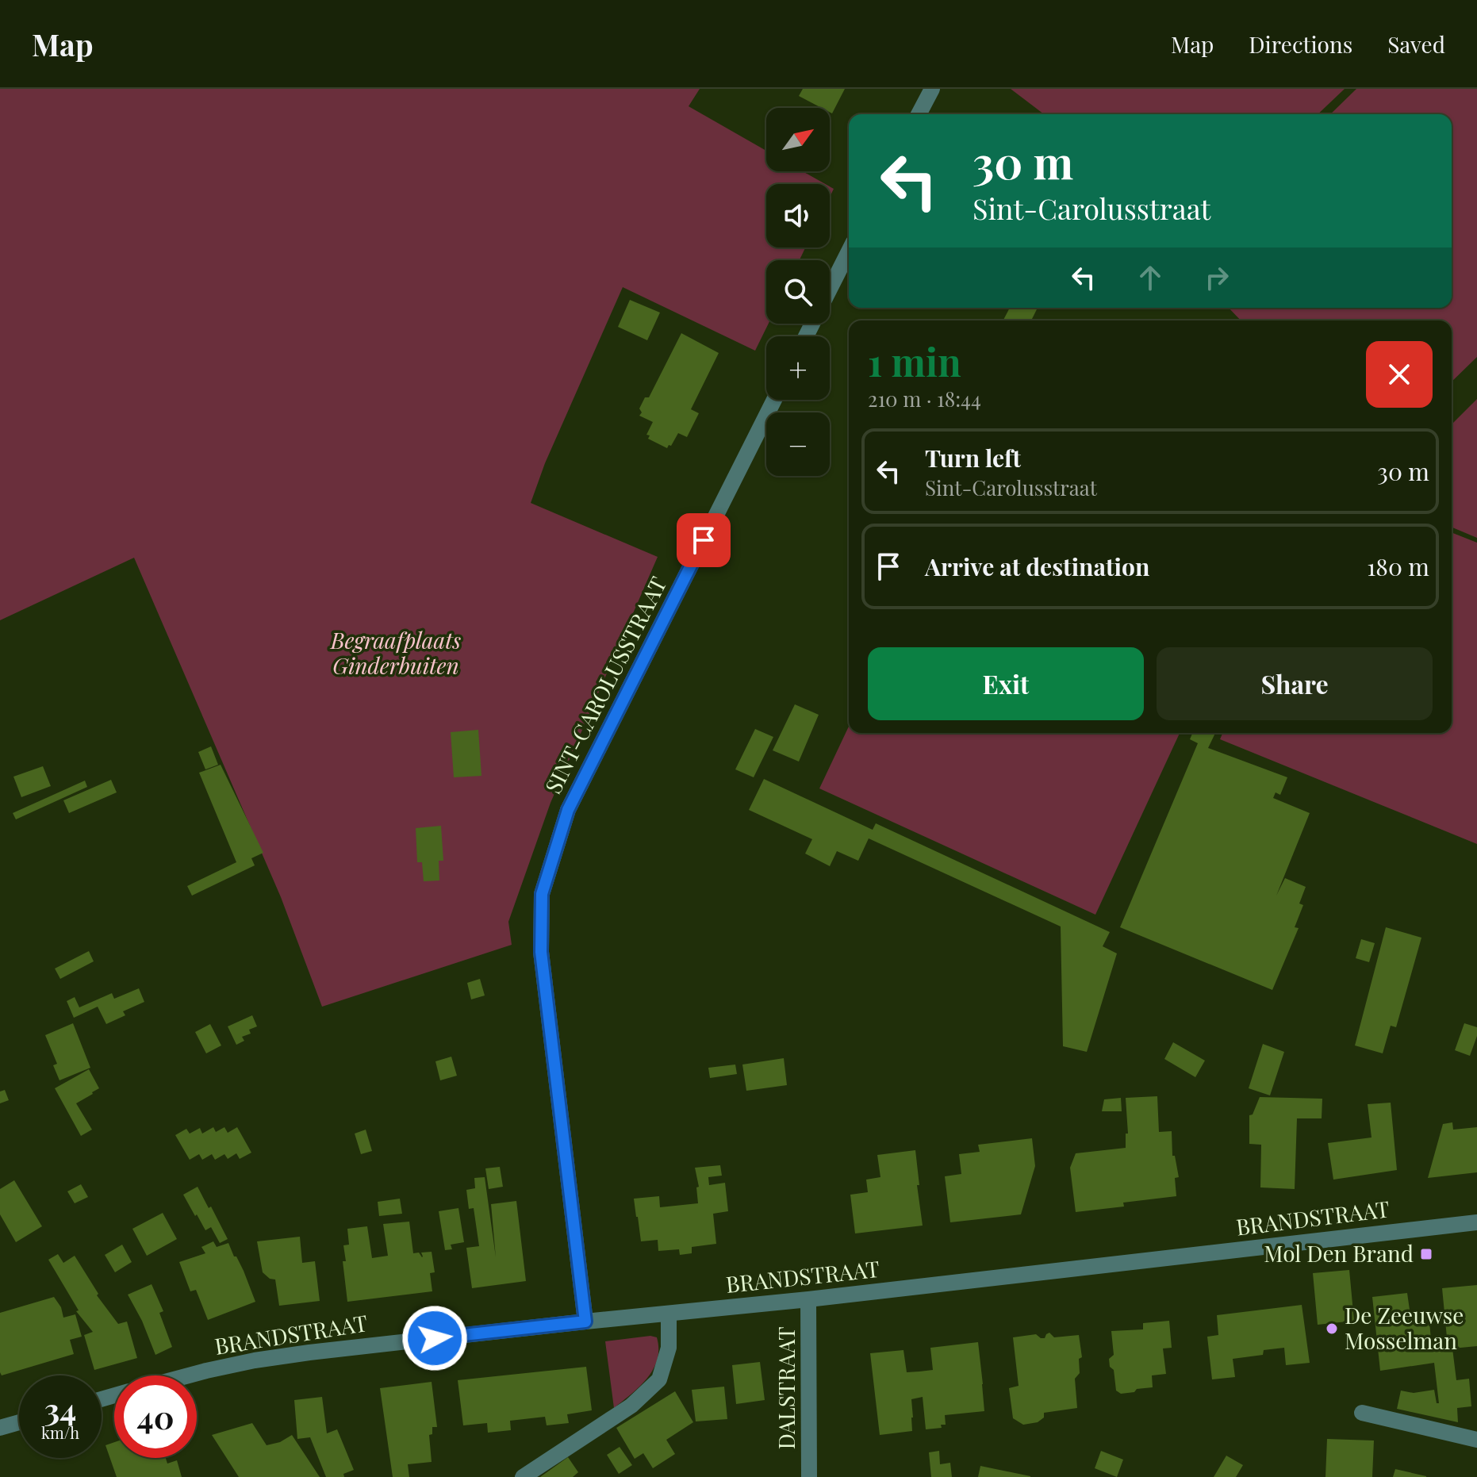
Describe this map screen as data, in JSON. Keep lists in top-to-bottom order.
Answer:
{
  "streets": {
    "street": ["SINT-CAROLUSSTRAAT", "BRANDSTRAAT", "DALSTRAAT"]
  },
  "crossings": [
    ["SINT-CAROLUSSTRAAT", "BRANDSTRAAT"],
    ["BRANDSTRAAT", "DALSTRAAT"]
  ],
  "parks": ["Begraafplaats Ginderbuiten"],
  "places": {
    "transit": ["Mol Den Brand"],
    "other": ["De Zeeuwse Mosselman"]
  },
  "north": "top right",
  "page": {
    "header": "Map",
    "nav": ["Map", "Directions", "Saved"],
    "map_buttons": ["+", "−"],
    "turn": ["30 m", "Sint-Carolusstraat"],
    "heading": ["1 min", "210 m · 18:44"],
    "list": [
      {
        "name": "Turn left",
        "note": "Sint-Carolusstraat",
        "value": "30 m"
      },
      {
        "name": "Arrive at destination",
        "value": "180 m"
      }
    ],
    "buttons": ["Exit", "Share"],
    "speed": "34 km/h",
    "limit": "40"
  }
}
